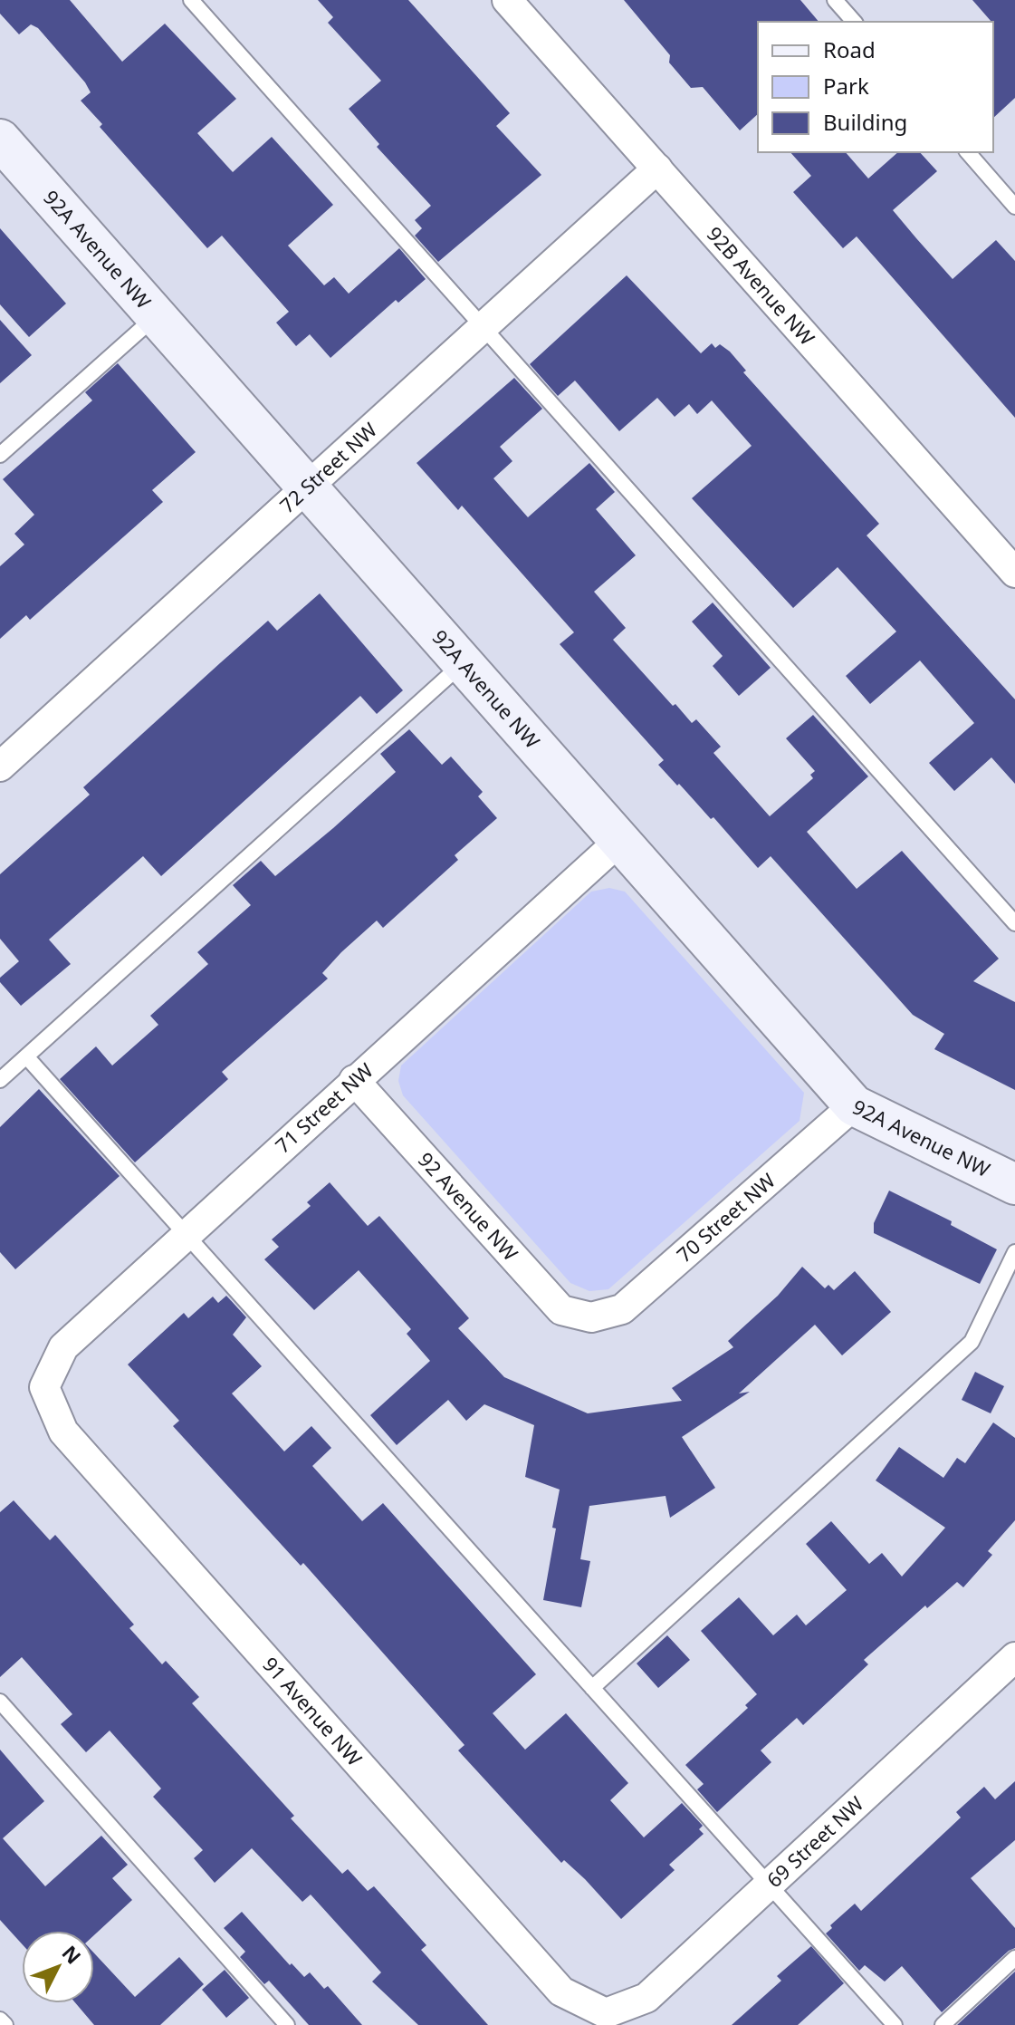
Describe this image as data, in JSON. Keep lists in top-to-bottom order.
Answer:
{
  "streets": {
    "street": [
      "92A Avenue NW",
      "92B Avenue NW",
      "72 Street NW",
      "71 Street NW",
      "92 Avenue NW",
      "70 Street NW",
      "91 Avenue NW",
      "69 Street NW"
    ]
  },
  "crossings": [
    ["92A Avenue NW", "72 Street NW"],
    ["92A Avenue NW", "71 Street NW"],
    ["92A Avenue NW", "70 Street NW"],
    ["92B Avenue NW", "72 Street NW"],
    ["71 Street NW", "92 Avenue NW"],
    ["71 Street NW", "91 Avenue NW"],
    ["92 Avenue NW", "70 Street NW"],
    ["91 Avenue NW", "69 Street NW"]
  ],
  "legend": ["Road", "Park", "Building"],
  "north": "top right"
}
